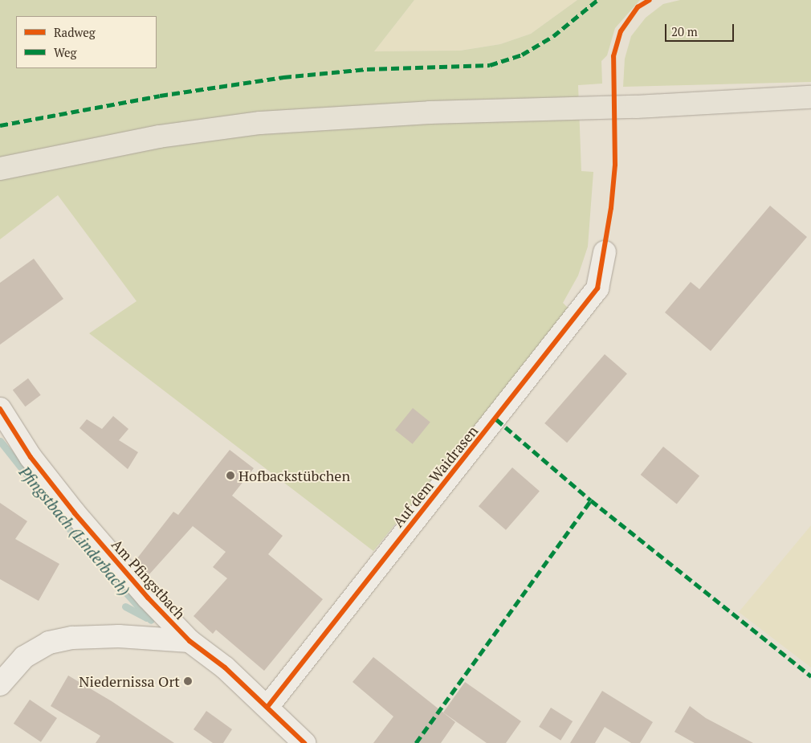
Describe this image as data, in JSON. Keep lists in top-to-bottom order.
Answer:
{
  "streets": {
    "street": ["Auf dem Waidrasen", "Am Pfingstbach"]
  },
  "crossings": [
    ["Auf dem Waidrasen", "Am Pfingstbach"]
  ],
  "water": ["Pfingstbach (Linderbach)"],
  "places": ["Hofbackstübchen", "Niedernissa Ort"],
  "legend": ["Radweg", "Weg"],
  "scale_bar": "20 m"
}
